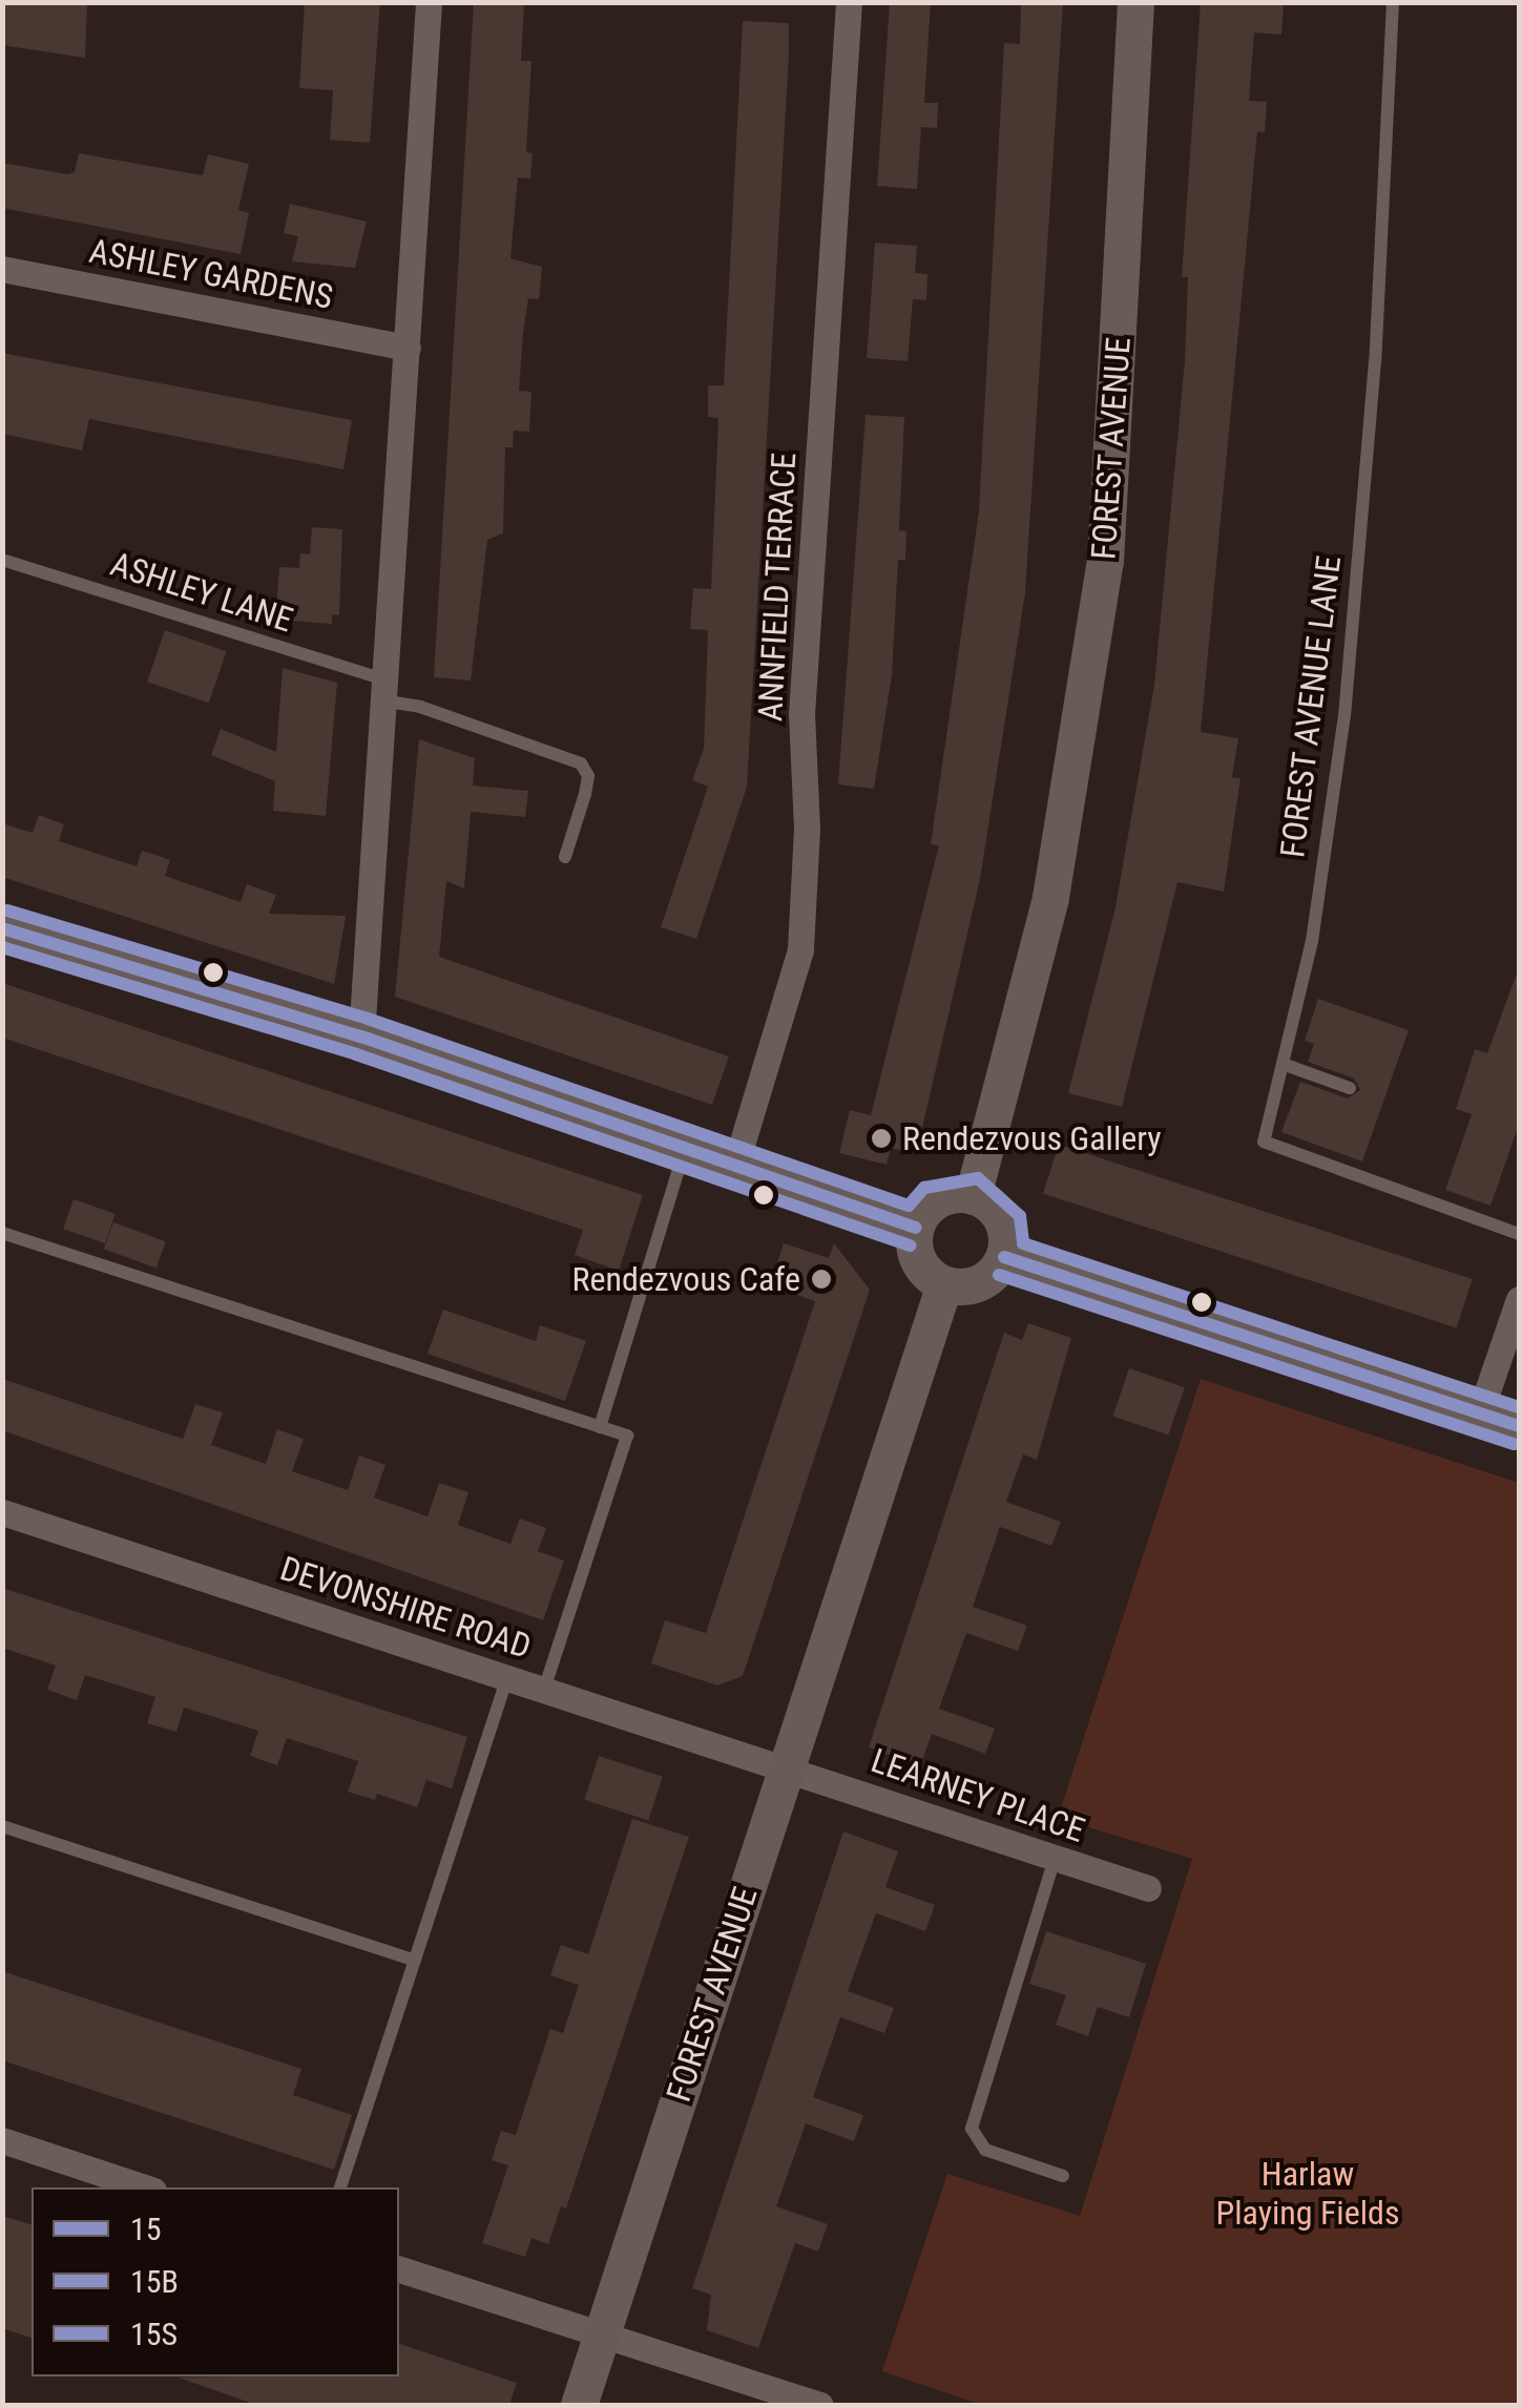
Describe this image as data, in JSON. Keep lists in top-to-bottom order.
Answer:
{
  "streets": {
    "street": [
      "ASHLEY GARDENS",
      "FOREST AVENUE",
      "ANNFIELD TERRACE",
      "DEVONSHIRE ROAD",
      "LEARNEY PLACE"
    ],
    "lane": ["ASHLEY LANE", "FOREST AVENUE LANE"]
  },
  "crossings": [
    ["FOREST AVENUE", "DEVONSHIRE ROAD"],
    ["FOREST AVENUE", "LEARNEY PLACE"],
    ["DEVONSHIRE ROAD", "LEARNEY PLACE"]
  ],
  "parks": ["Harlaw Playing Fields"],
  "places": ["Rendezvous Gallery", "Rendezvous Cafe"],
  "lines": ["transit line 15S", "transit line 15", "transit line 15B"],
  "legend": ["15", "15B", "15S"]
}
